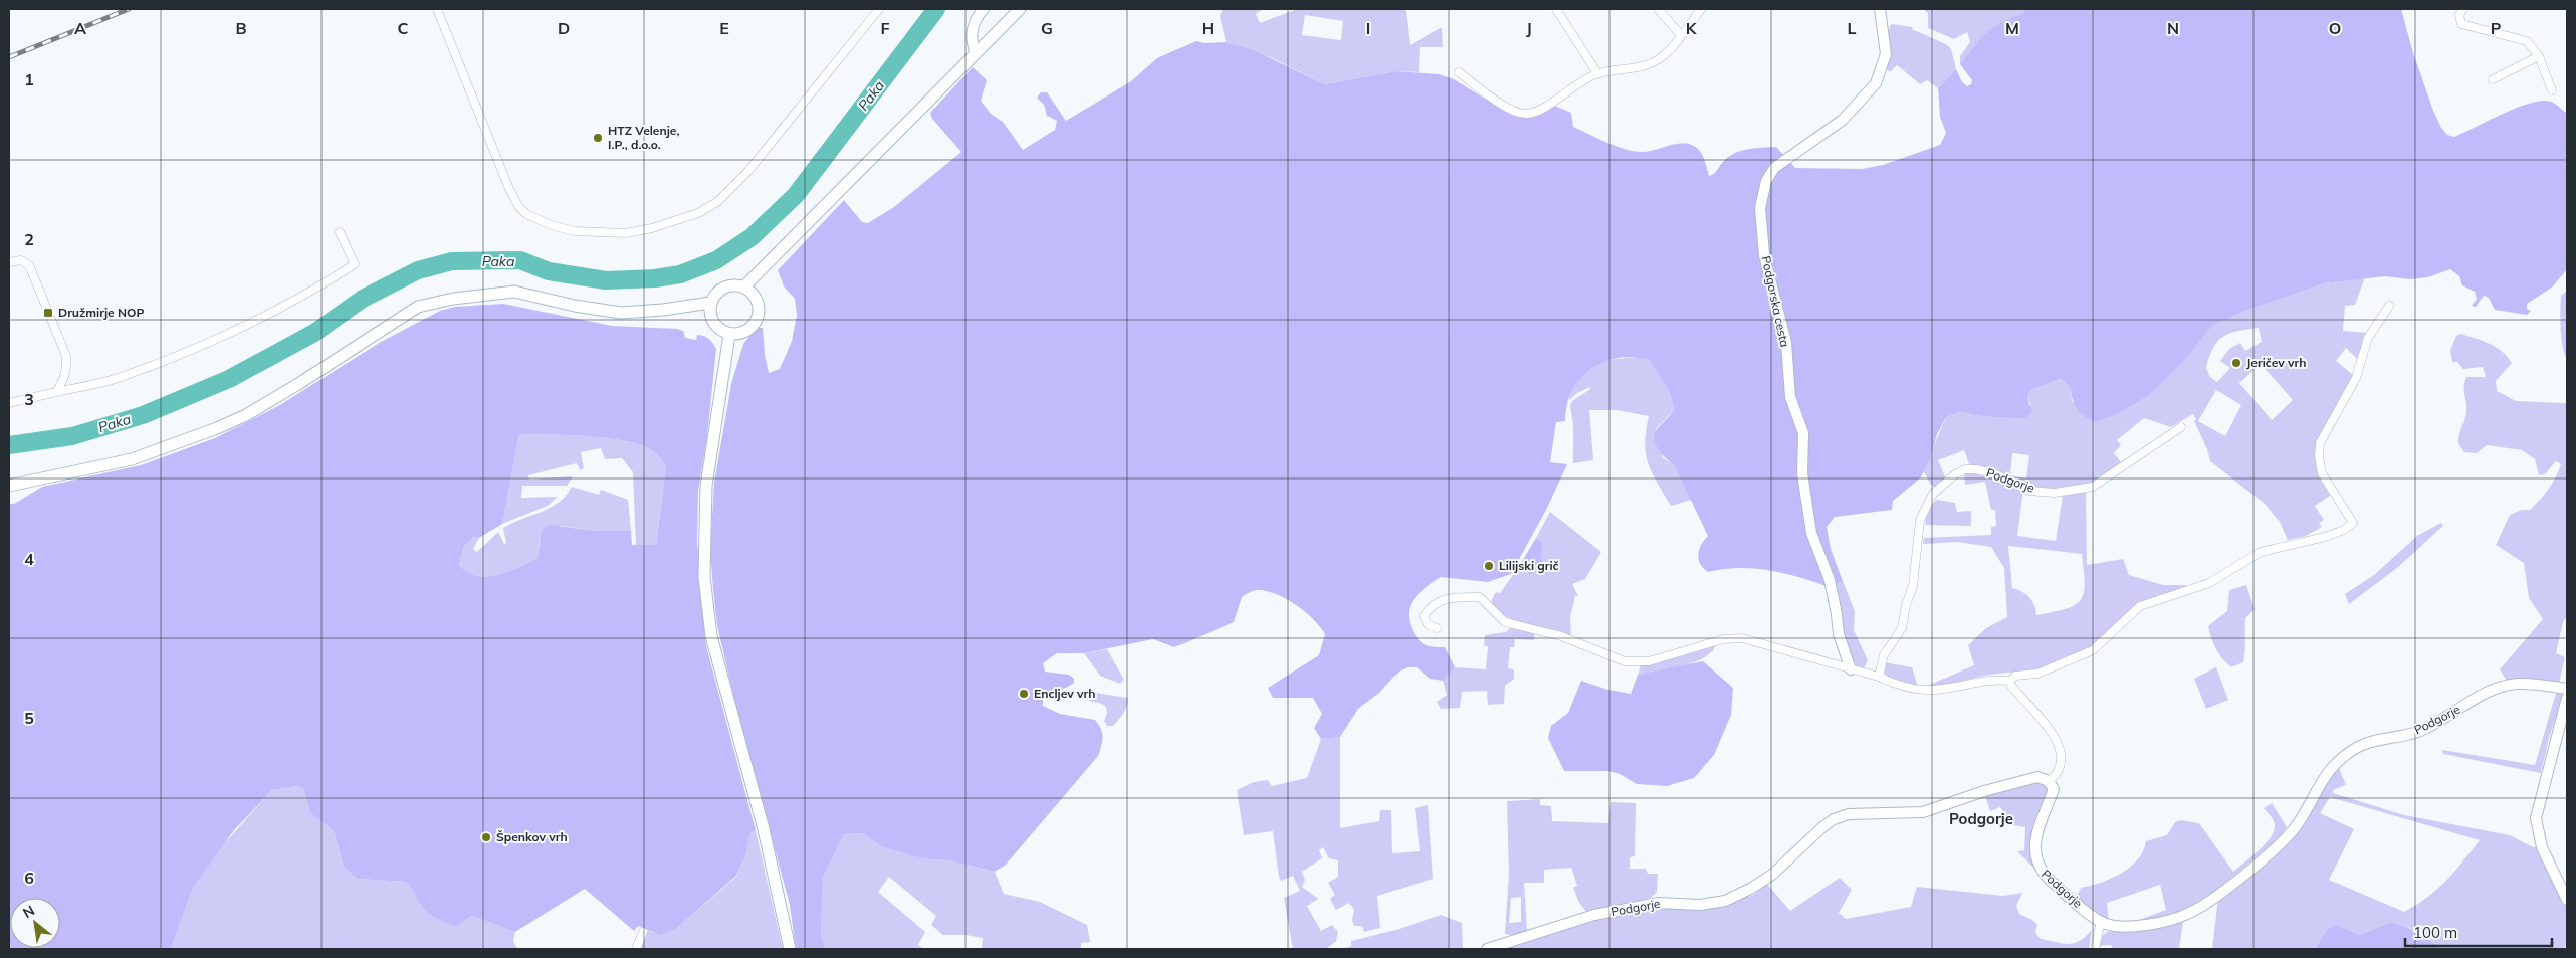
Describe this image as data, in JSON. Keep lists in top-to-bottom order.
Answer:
{
  "streets": {
    "street": ["Podgorska cesta", "Podgorje"]
  },
  "districts": ["Podgorje"],
  "water": ["Paka"],
  "places": {
    "other": [
      "HTZ Velenje, I.P., d.o.o.",
      "Jeričev vrh",
      "Lilijski grič",
      "Encljev vrh",
      "Špenkov vrh"
    ],
    "transit": ["Družmirje NOP"]
  },
  "scale_bar": "100 m",
  "north": "top left",
  "grid": {
    "columns": [
      "A",
      "B",
      "C",
      "D",
      "E",
      "F",
      "G",
      "H",
      "I",
      "J",
      "K",
      "L",
      "M",
      "N",
      "O",
      "P"
    ],
    "rows": [
      "1",
      "2",
      "3",
      "4",
      "5",
      "6"
    ]
  }
}
